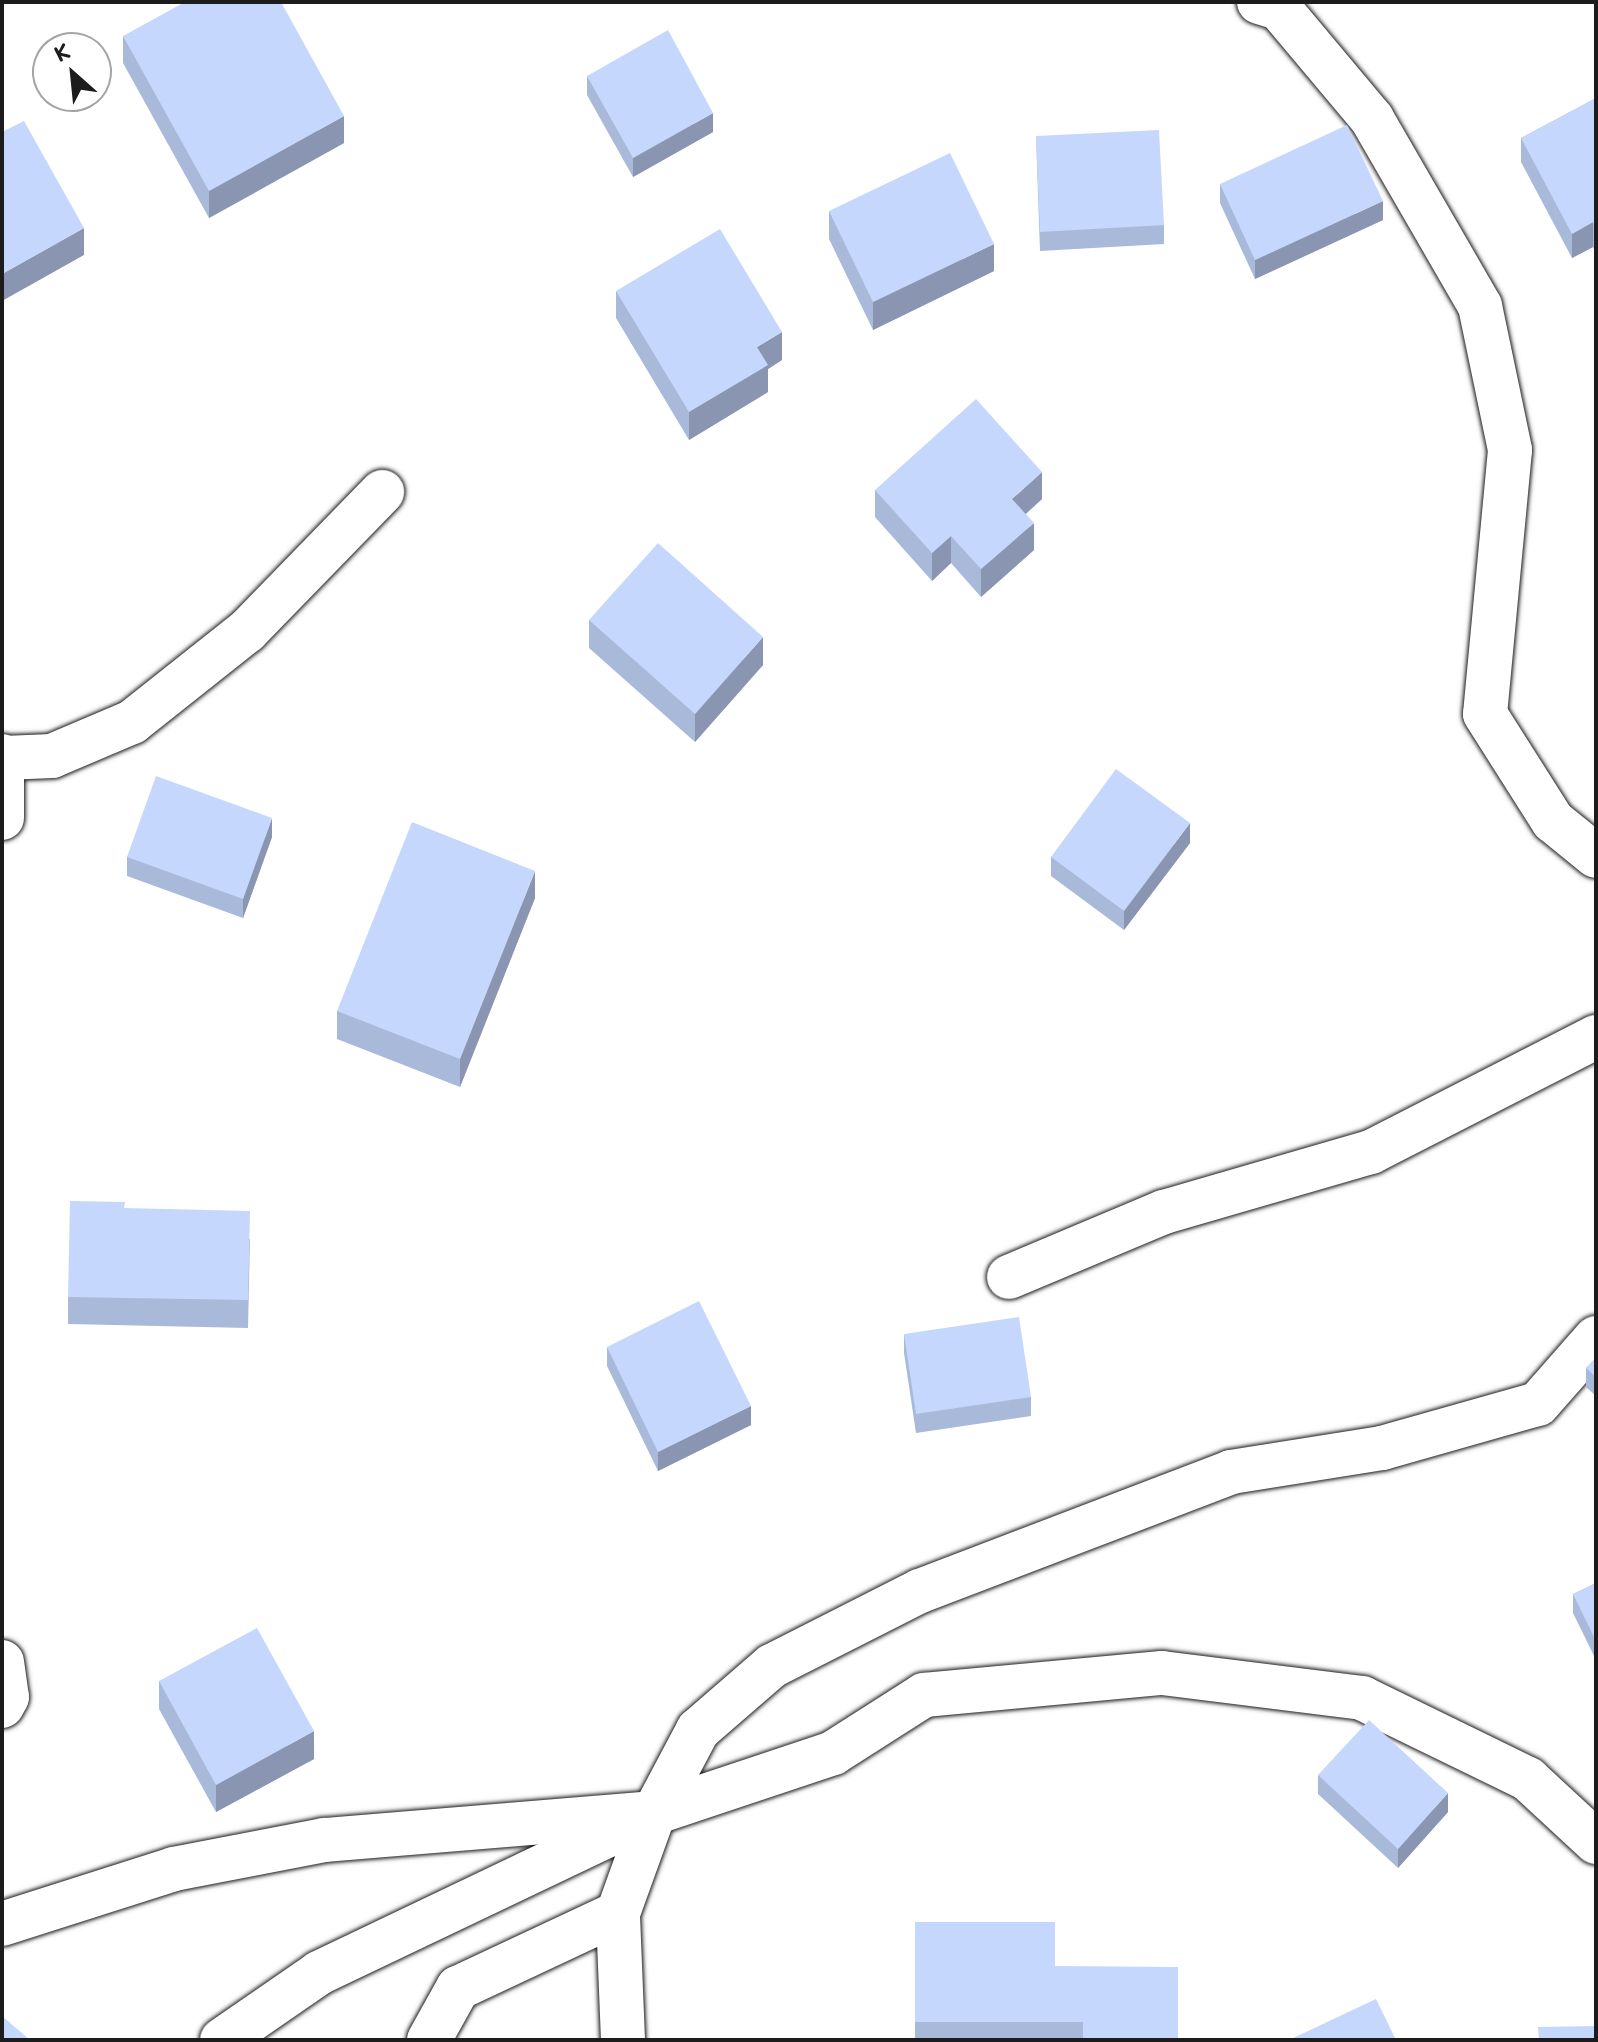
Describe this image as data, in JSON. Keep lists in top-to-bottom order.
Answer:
{
  "north": "top left"
}
